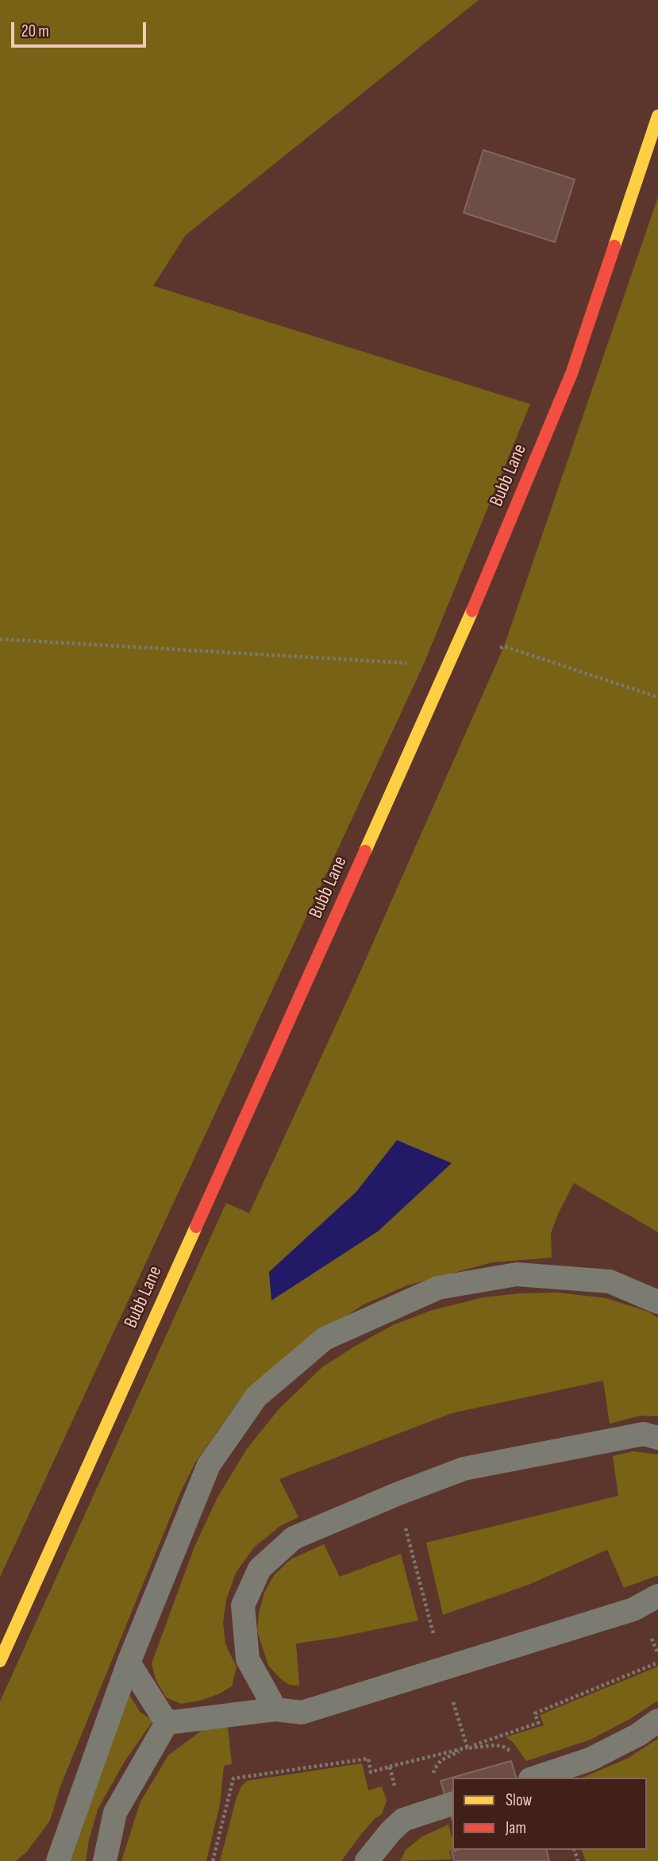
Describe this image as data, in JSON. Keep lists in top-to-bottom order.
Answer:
{
  "streets": {
    "street": ["Bubb Lane"]
  },
  "legend": ["Slow", "Jam"],
  "scale_bar": "20 m"
}
